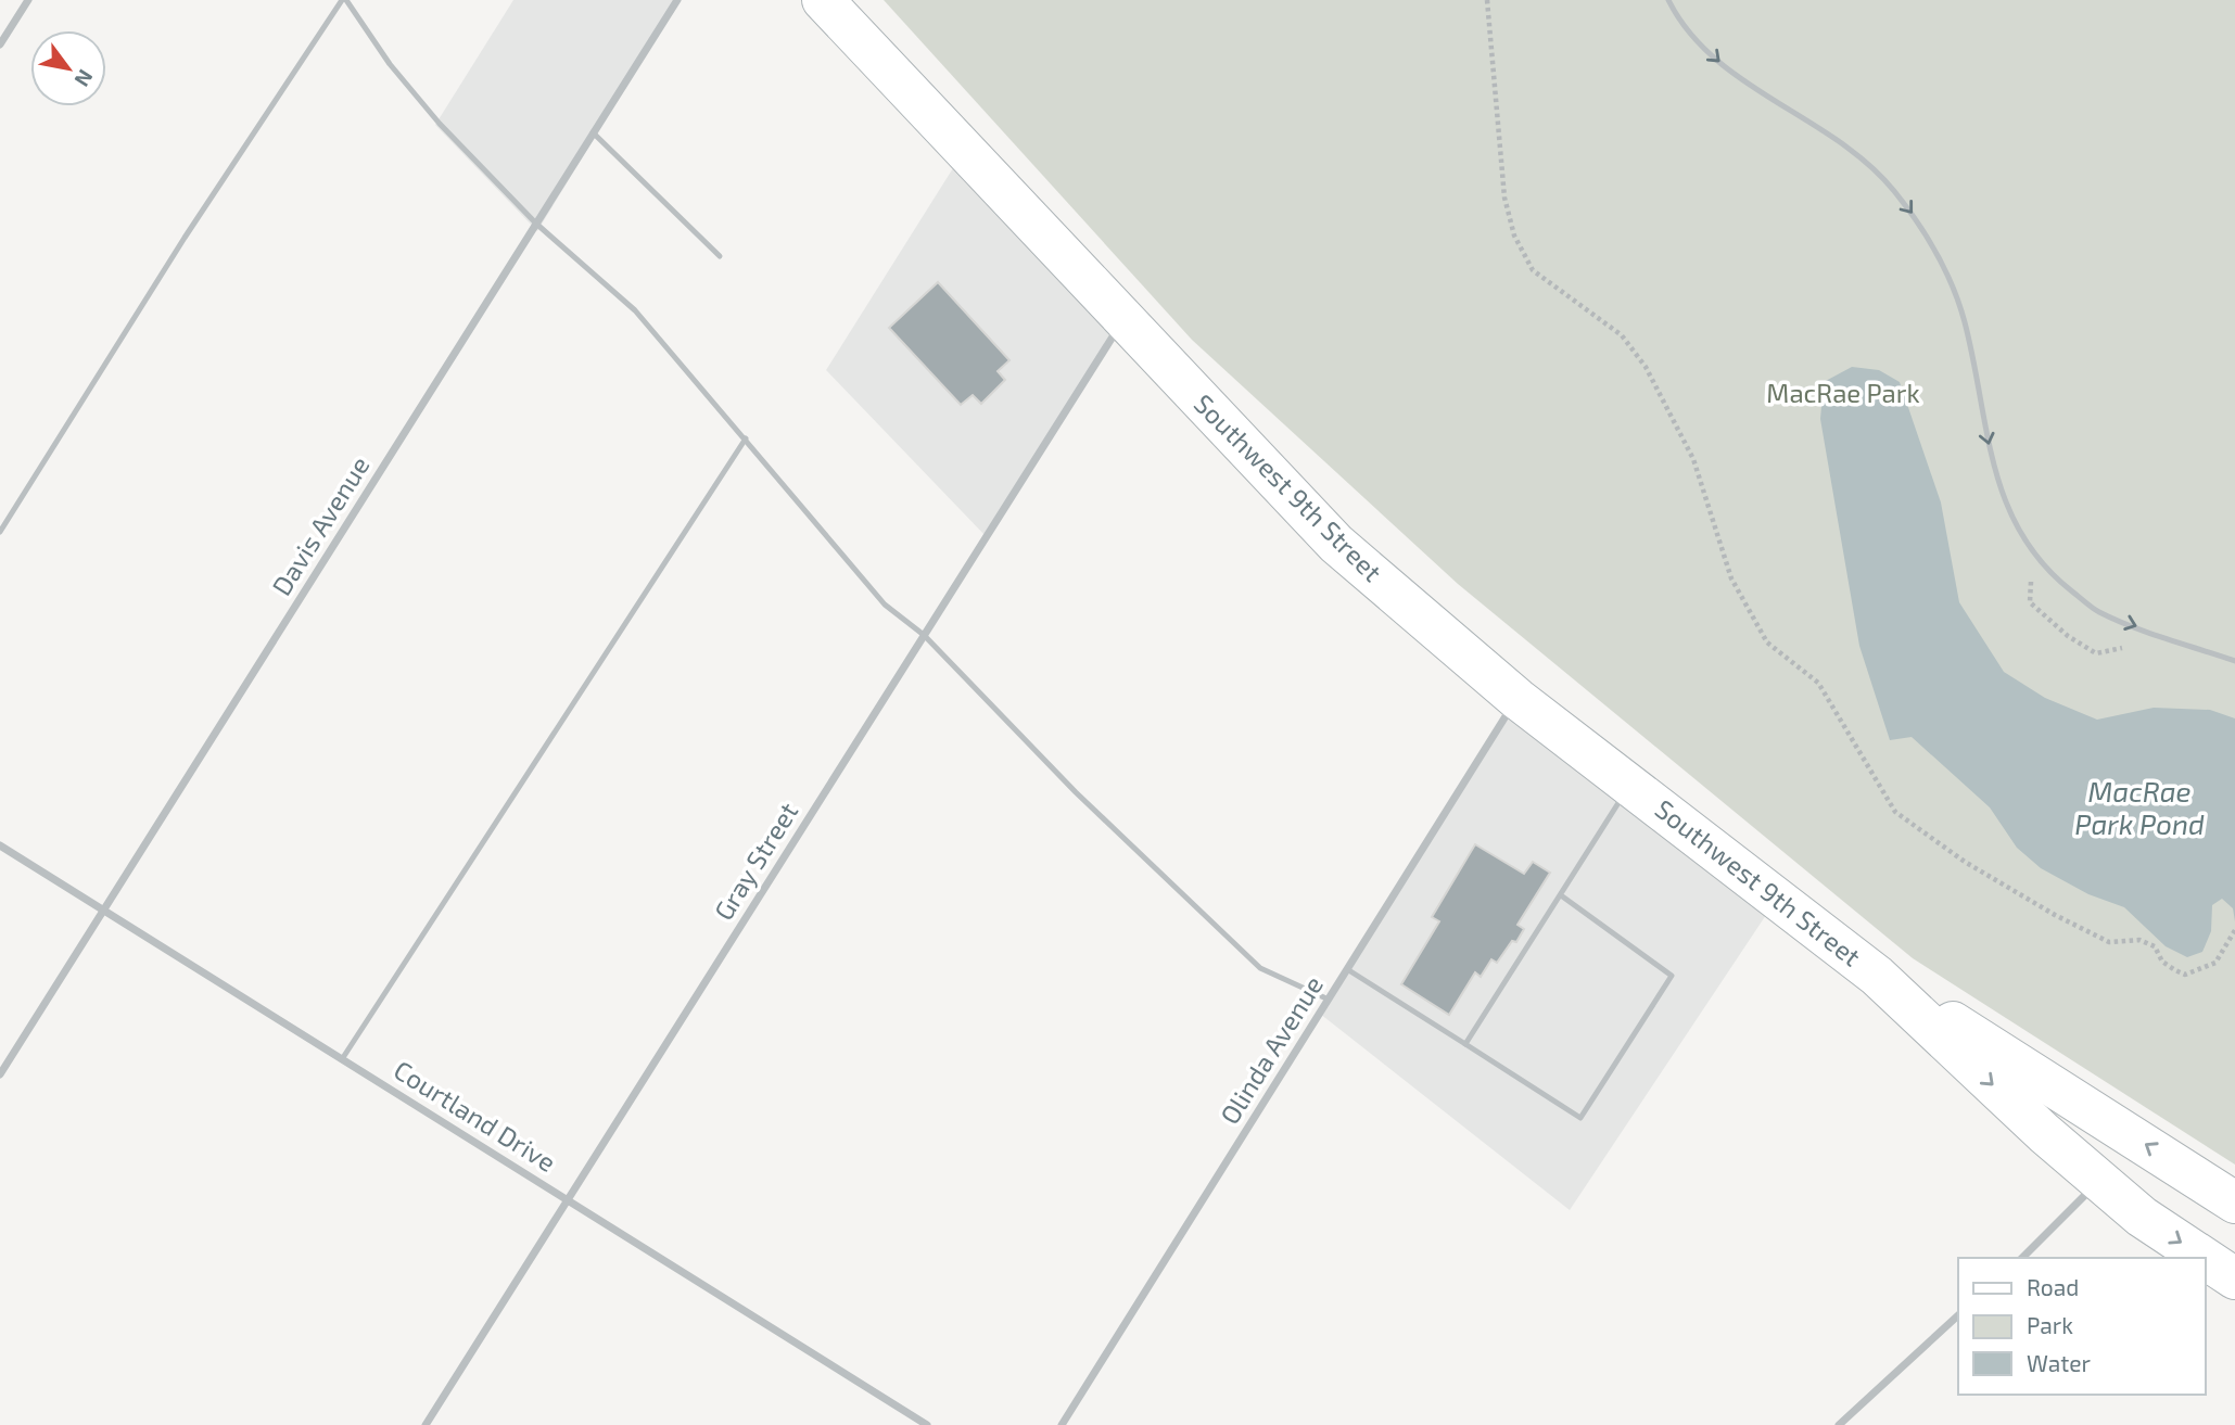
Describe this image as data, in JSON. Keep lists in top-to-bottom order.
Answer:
{
  "streets": {
    "main road": ["Southwest 9th Street"],
    "street": [
      "Davis Avenue",
      "Gray Street",
      "Olinda Avenue",
      "Courtland Drive"
    ]
  },
  "crossings": [
    ["Southwest 9th Street", "Gray Street"],
    ["Southwest 9th Street", "Olinda Avenue"],
    ["Davis Avenue", "Courtland Drive"],
    ["Gray Street", "Courtland Drive"]
  ],
  "water": ["MacRae Park Pond"],
  "parks": ["MacRae Park"],
  "legend": ["Road", "Park", "Water"],
  "north": "bottom right"
}
